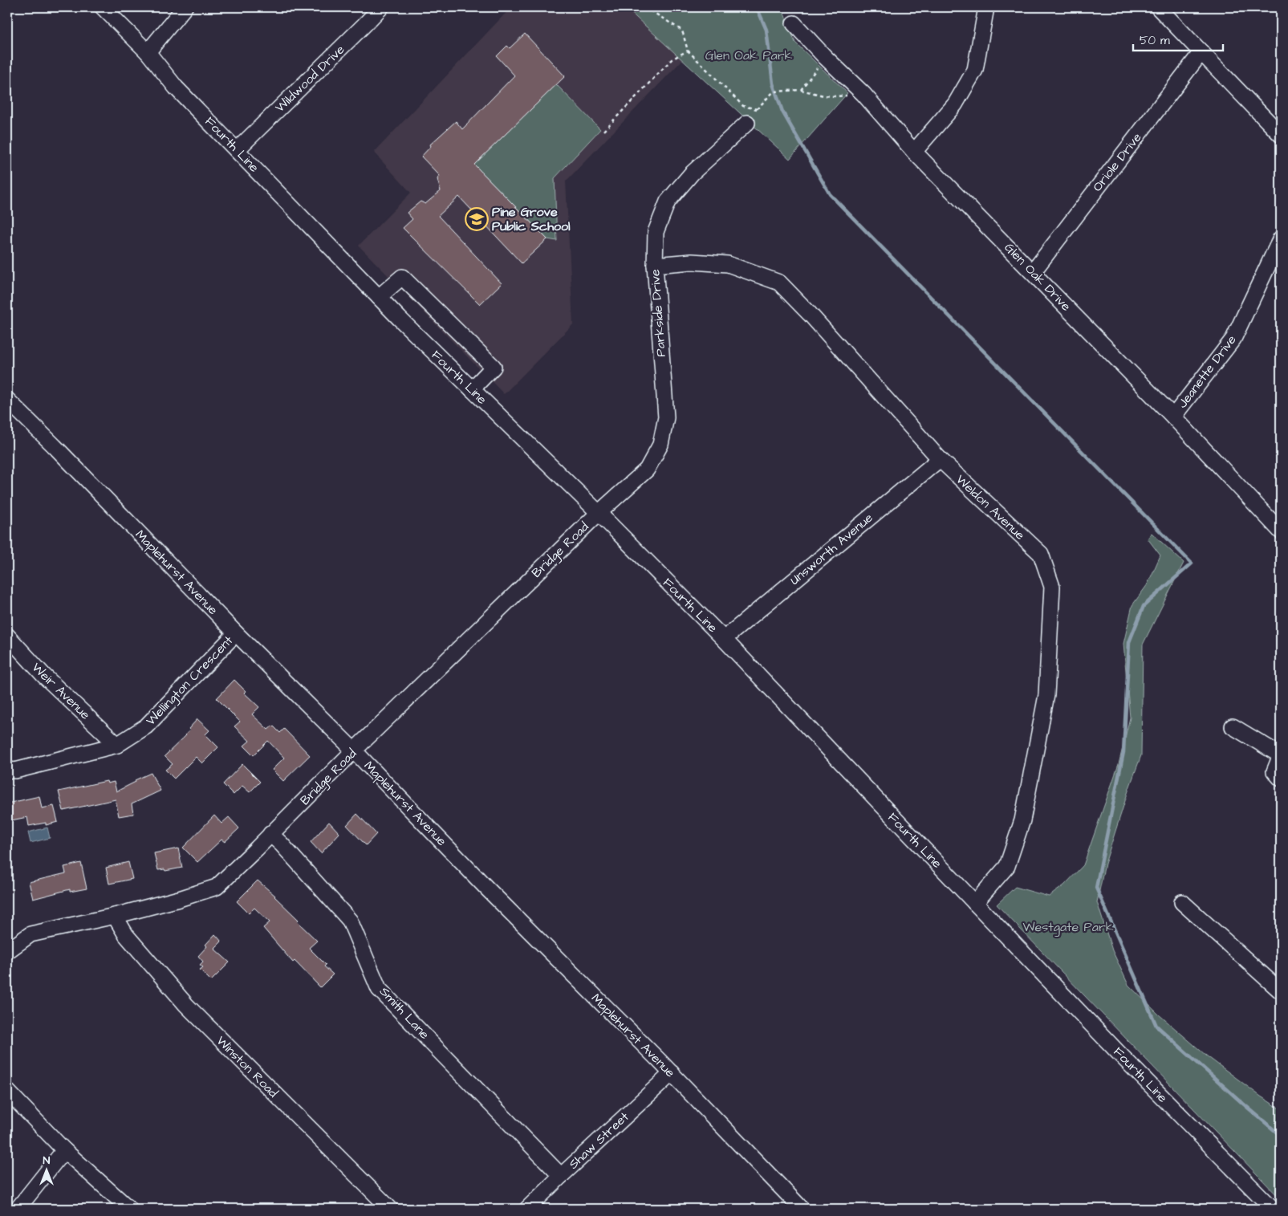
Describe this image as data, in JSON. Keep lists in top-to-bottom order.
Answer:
{
  "streets": {
    "street": [
      "Wildwood Drive",
      "Fourth Line",
      "Oriole Drive",
      "Glen Oak Drive",
      "Parkside Drive",
      "Jeanette Drive",
      "Weldon Avenue",
      "Unsworth Avenue",
      "Bridge Road",
      "Maplehurst Avenue",
      "Wellington Crescent",
      "Weir Avenue",
      "Smith Lane",
      "Winston Road",
      "Shaw Street"
    ]
  },
  "crossings": [
    ["Wildwood Drive", "Fourth Line"],
    ["Fourth Line", "Parkside Drive"],
    ["Fourth Line", "Weldon Avenue"],
    ["Fourth Line", "Unsworth Avenue"],
    ["Fourth Line", "Bridge Road"],
    ["Oriole Drive", "Glen Oak Drive"],
    ["Glen Oak Drive", "Jeanette Drive"],
    ["Parkside Drive", "Weldon Avenue"],
    ["Parkside Drive", "Bridge Road"],
    ["Weldon Avenue", "Unsworth Avenue"],
    ["Bridge Road", "Maplehurst Avenue"],
    ["Bridge Road", "Smith Lane"],
    ["Bridge Road", "Winston Road"],
    ["Maplehurst Avenue", "Wellington Crescent"],
    ["Maplehurst Avenue", "Shaw Street"],
    ["Wellington Crescent", "Weir Avenue"],
    ["Smith Lane", "Shaw Street"]
  ],
  "parks": ["Glen Oak Park", "Westgate Park"],
  "places": {
    "school or university": ["Pine Grove Public School"]
  },
  "scale_bar": "50 m",
  "north": "top"
}
